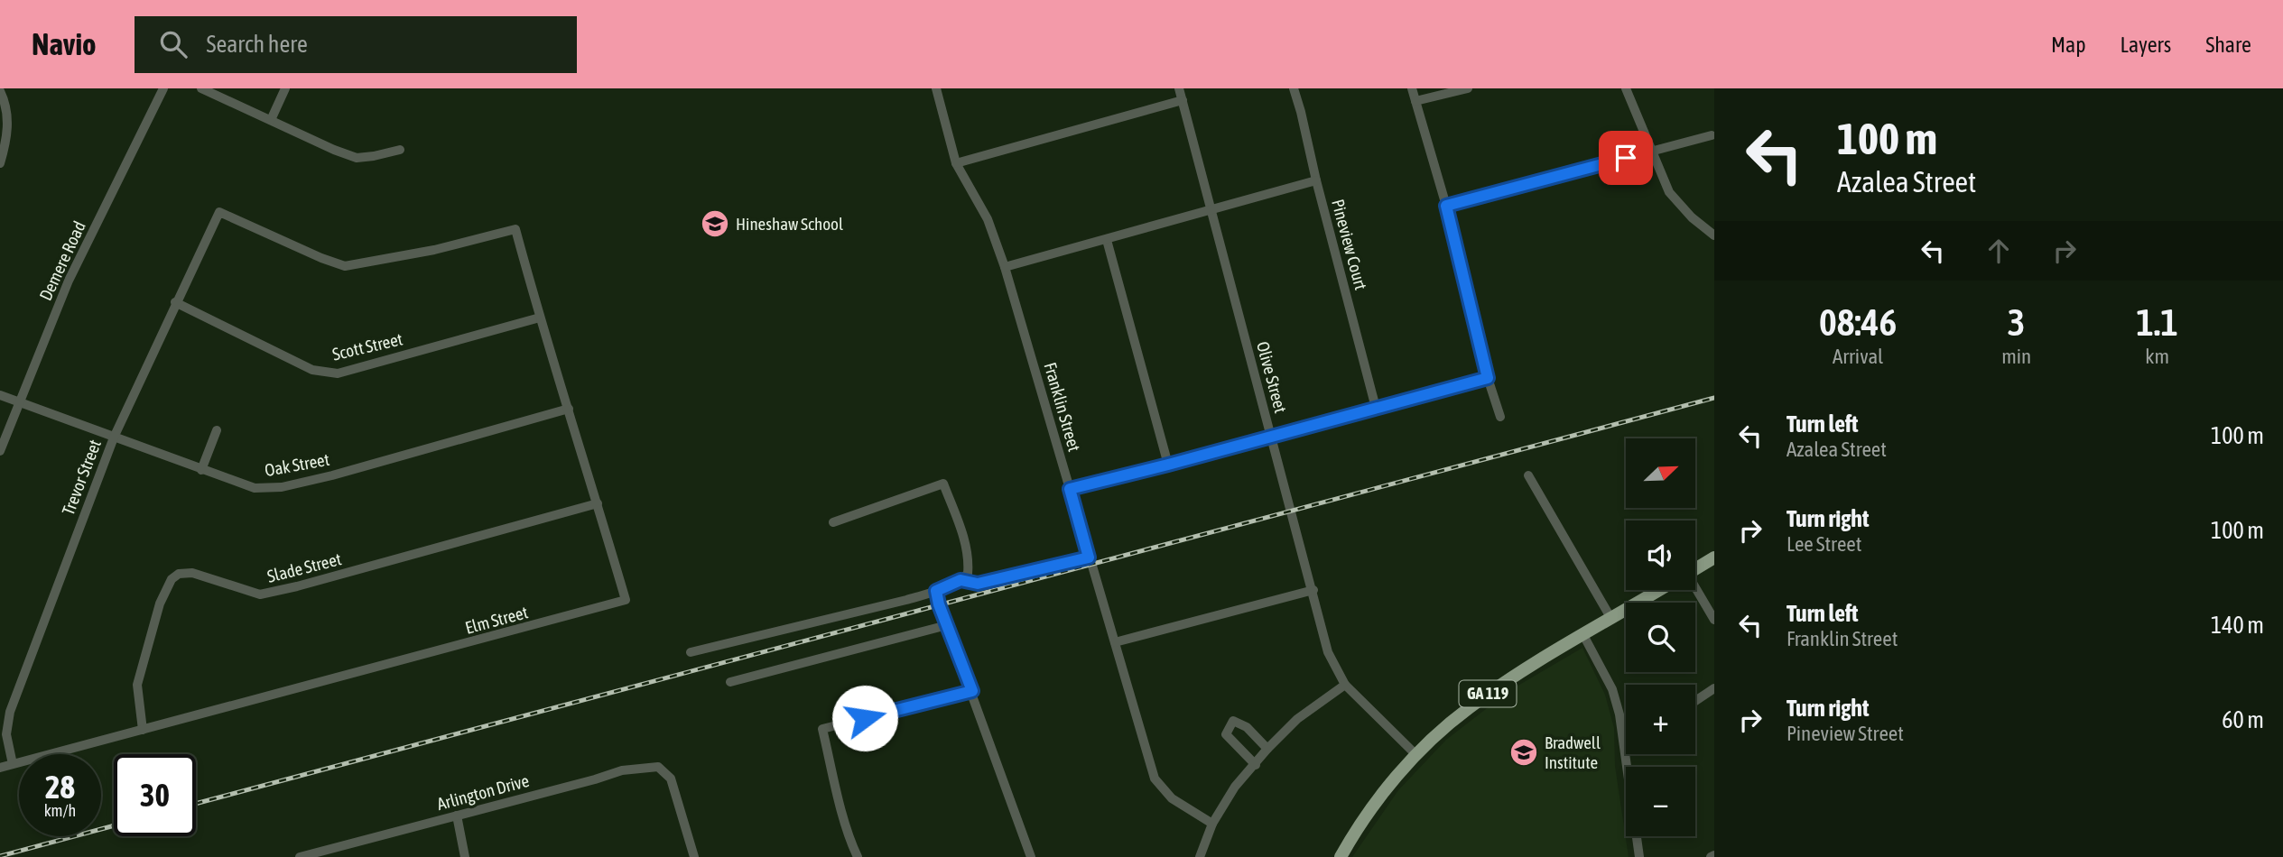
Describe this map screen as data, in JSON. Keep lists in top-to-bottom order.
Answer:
{
  "streets": {
    "main road": ["GA 119"],
    "street": [
      "Pineview Court",
      "Demere Road",
      "Scott Street",
      "Olive Street",
      "Franklin Street",
      "Oak Street",
      "Trevor Street",
      "Slade Street",
      "Elm Street",
      "Arlington Drive"
    ]
  },
  "crossings": [
    ["Demere Road", "Oak Street"],
    ["Scott Street", "Trevor Street"],
    ["Scott Street", "Elm Street"],
    ["Olive Street", "GA 119"],
    ["Oak Street", "Trevor Street"],
    ["Oak Street", "Elm Street"],
    ["Trevor Street", "Elm Street"],
    ["Slade Street", "Elm Street"]
  ],
  "places": {
    "school or university": ["Hineshaw School", "Bradwell Institute"]
  },
  "north": "top right",
  "page": {
    "header": "Navio",
    "search": "Search here",
    "nav": ["Map", "Layers", "Share"],
    "turn": ["100 m", "Azalea Street"],
    "eta": [
      "08:46",
      "Arrival",
      "3",
      "min",
      "1.1",
      "km"
    ],
    "list": [
      {
        "name": "Turn left",
        "note": "Azalea Street",
        "value": "100 m"
      },
      {
        "name": "Turn right",
        "note": "Lee Street",
        "value": "100 m"
      },
      {
        "name": "Turn left",
        "note": "Franklin Street",
        "value": "140 m"
      },
      {
        "name": "Turn right",
        "note": "Pineview Street",
        "value": "60 m"
      }
    ],
    "map_buttons": ["+", "−"],
    "speed": "28 km/h",
    "limit": "30"
  }
}
